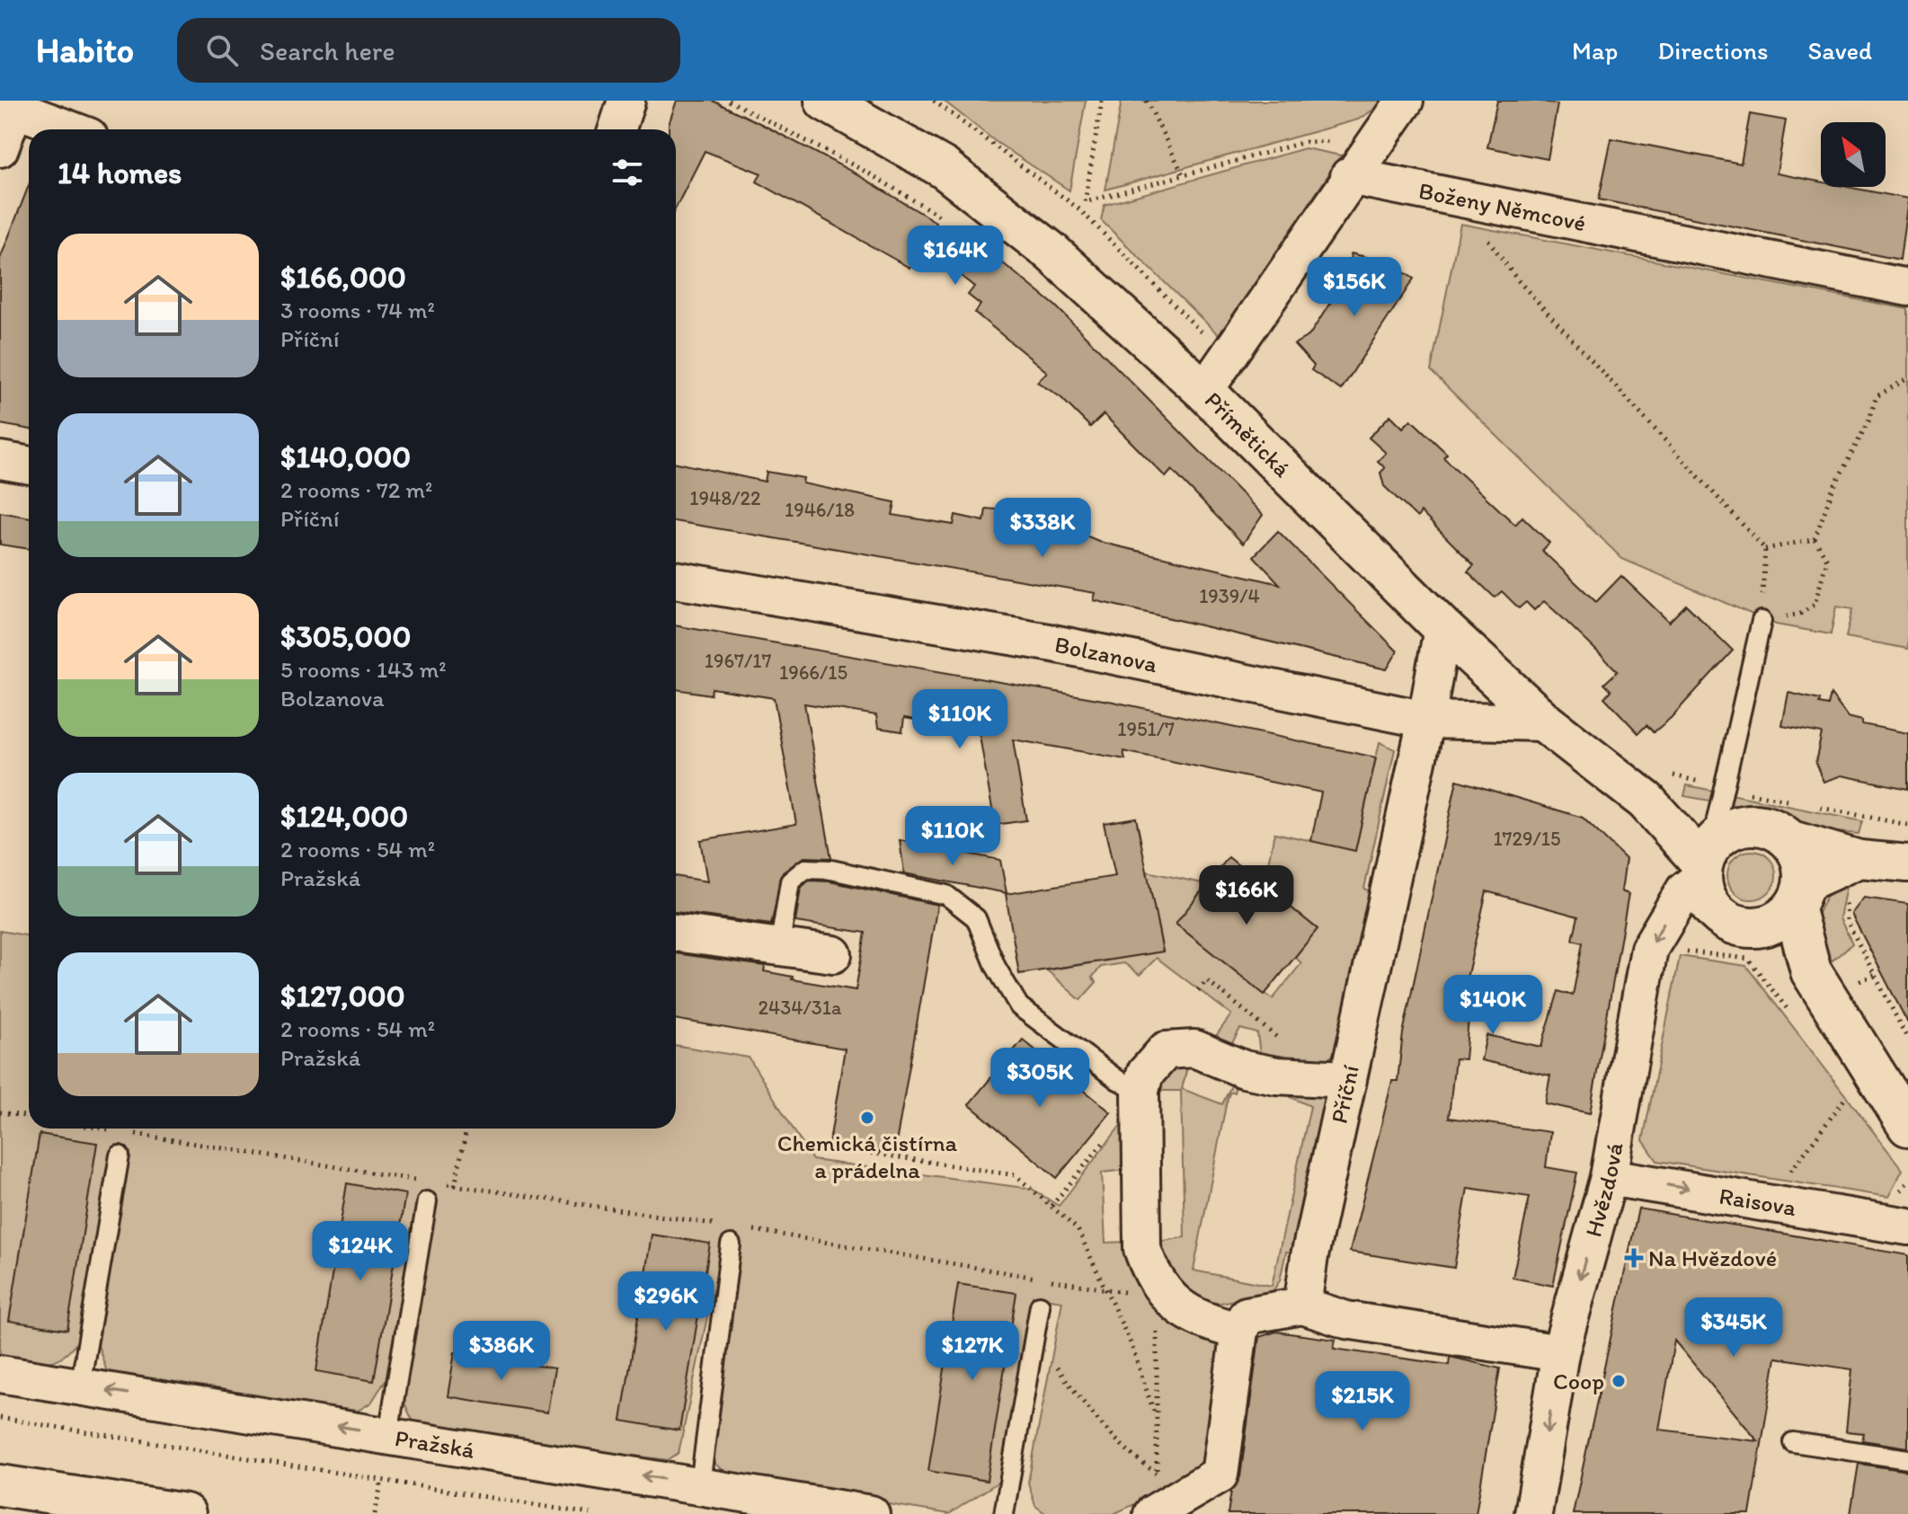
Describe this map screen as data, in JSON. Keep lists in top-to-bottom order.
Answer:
{
  "streets": {
    "main road": ["Přímětická"],
    "street": [
      "Boženy Němcové",
      "Bolzanova",
      "Příční",
      "Hvězdová",
      "Raisova",
      "Pražská"
    ]
  },
  "crossings": [
    ["Přímětická", "Bolzanova"],
    ["Přímětická", "Příční"],
    ["Přímětická", "Hvězdová"],
    ["Bolzanova", "Příční"],
    ["Hvězdová", "Raisova"]
  ],
  "one_way": ["Hvězdová", "Raisova", "Pražská"],
  "places": {
    "other": ["Chemická čistírna a prádelna", "Coop"],
    "health": ["Na Hvězdové"]
  },
  "house_numbers": [
    "1948/22",
    "1946/18",
    "1939/4",
    "1967/17",
    "1966/15",
    "1951/7",
    "1729/15",
    "2434/31a"
  ],
  "north": "top left",
  "page": {
    "header": "Habito",
    "search": "Search here",
    "nav": ["Map", "Directions", "Saved"],
    "heading": "14 homes",
    "list": [
      {
        "name": "$166,000",
        "note": "3 rooms · 74 m² · Příční"
      },
      {
        "name": "$140,000",
        "note": "2 rooms · 72 m² · Příční"
      },
      {
        "name": "$305,000",
        "note": "5 rooms · 143 m² · Bolzanova"
      },
      {
        "name": "$124,000",
        "note": "2 rooms · 54 m² · Pražská"
      },
      {
        "name": "$127,000",
        "note": "2 rooms · 54 m² · Pražská"
      }
    ],
    "price": [
      "$164K",
      "$156K",
      "$338K",
      "$110K",
      "$110K",
      "$166K",
      "$140K",
      "$305K",
      "$124K",
      "$296K",
      "$345K",
      "$386K",
      "$127K",
      "$215K"
    ]
  }
}
